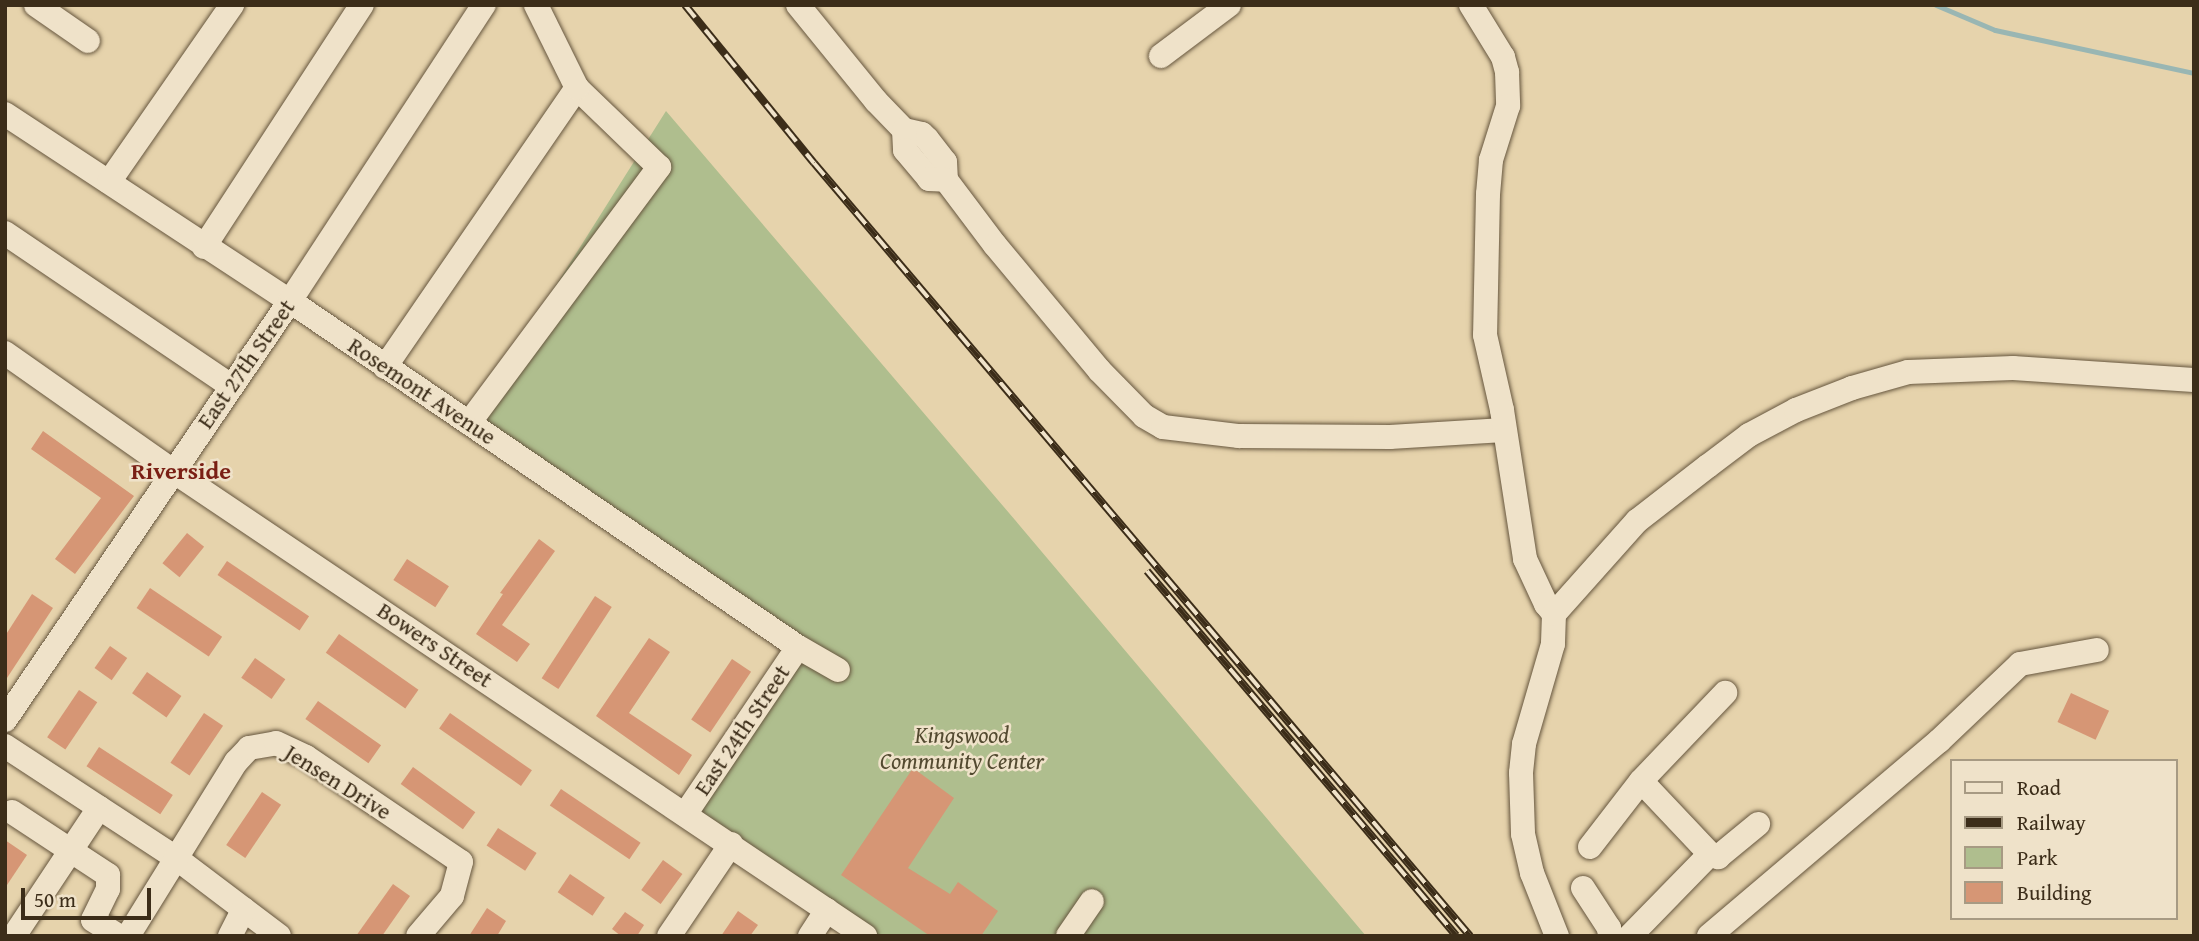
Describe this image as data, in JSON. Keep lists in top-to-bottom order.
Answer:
{
  "streets": {
    "street": [
      "East 27th Street",
      "Rosemont Avenue",
      "Bowers Street",
      "East 24th Street",
      "Jensen Drive"
    ]
  },
  "crossings": [
    ["East 27th Street", "Rosemont Avenue"],
    ["East 27th Street", "Bowers Street"],
    ["Rosemont Avenue", "East 24th Street"],
    ["Bowers Street", "East 24th Street"]
  ],
  "districts": ["Riverside"],
  "parks": ["Kingswood Community Center"],
  "legend": [
    "Road",
    "Railway",
    "Park",
    "Building"
  ],
  "scale_bar": "50 m"
}
